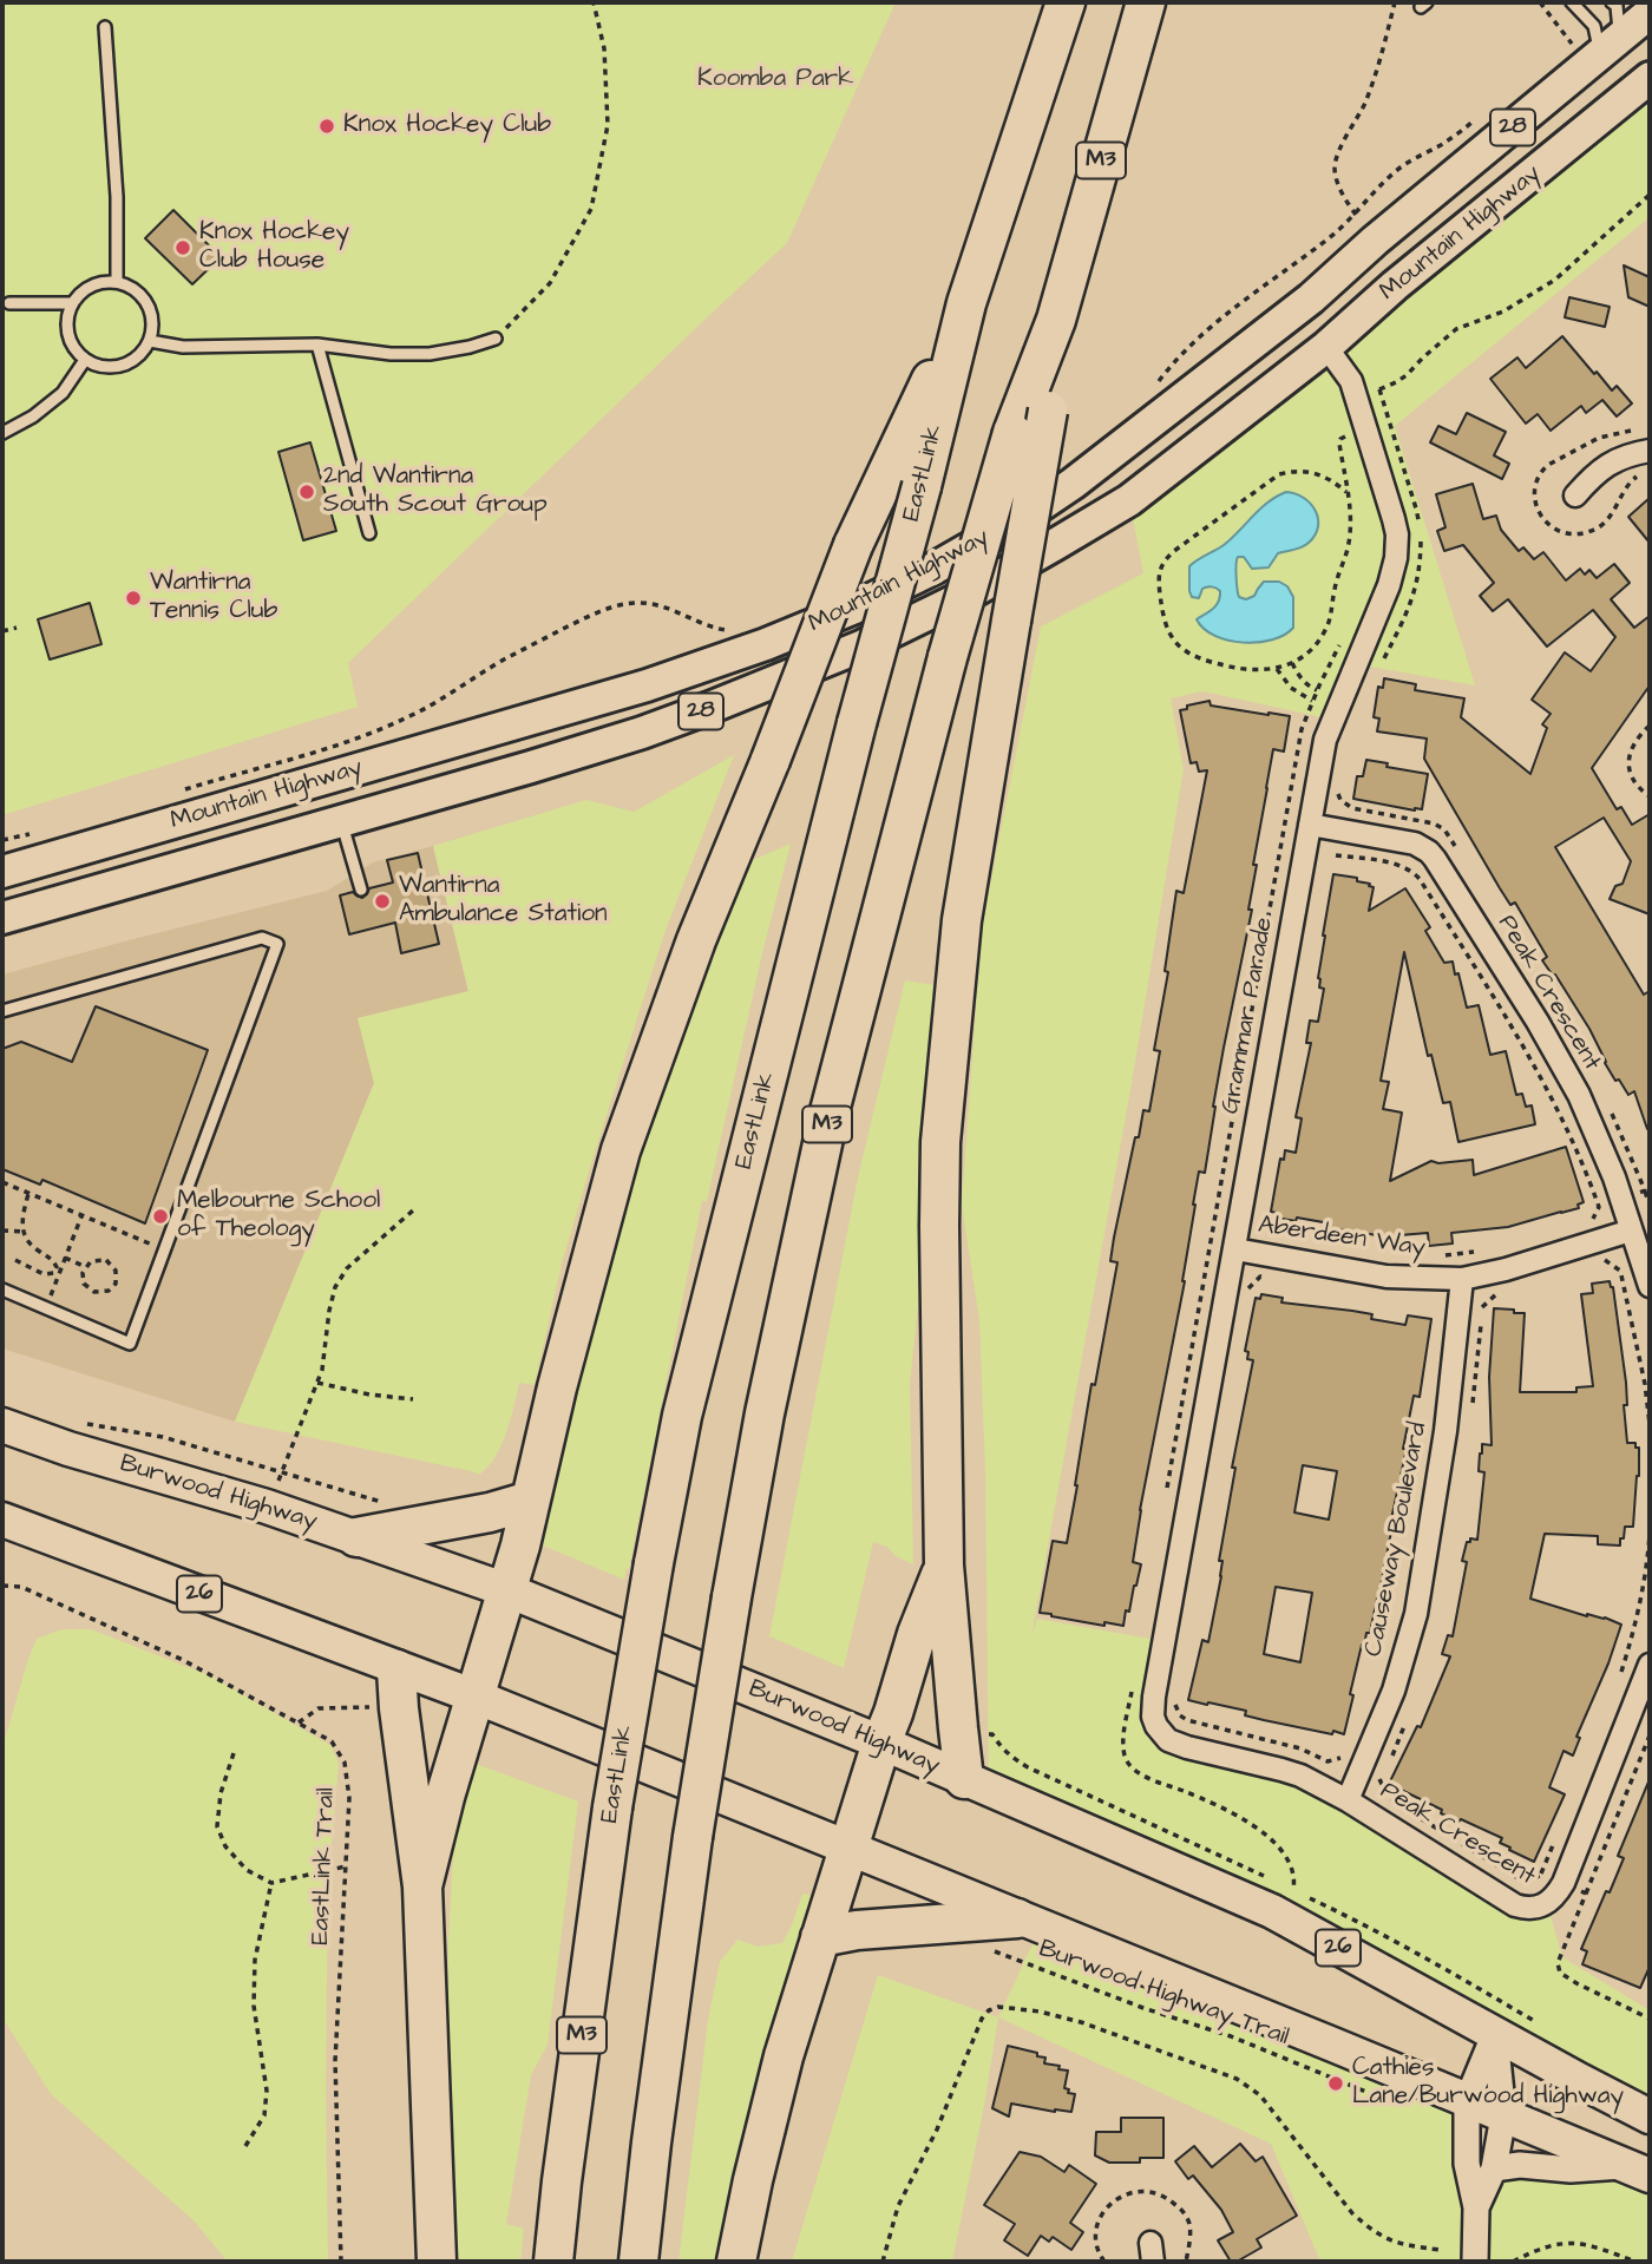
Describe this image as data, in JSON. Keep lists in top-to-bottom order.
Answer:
{
  "streets": {
    "highway": [
      "M3",
      "EastLink",
      "Burwood Highway",
      "26"
    ],
    "main road": ["28", "Mountain Highway"],
    "street": [
      "Peak Crescent",
      "Grammar Parade",
      "Aberdeen Way",
      "Causeway Boulevard"
    ],
    "path": ["EastLink Trail", "Burwood Highway Trail"]
  },
  "crossings": [
    ["Mountain Highway", "Grammar Parade"],
    ["Peak Crescent", "Grammar Parade"],
    ["Peak Crescent", "Aberdeen Way"],
    ["Peak Crescent", "Causeway Boulevard"],
    ["Grammar Parade", "Aberdeen Way"],
    ["Aberdeen Way", "Causeway Boulevard"]
  ],
  "parks": ["Koomba Park"],
  "places": [
    "Knox Hockey Club",
    "Knox Hockey Club House",
    "2nd Wantirna South Scout Group",
    "Wantirna Tennis Club",
    "Wantirna Ambulance Station",
    "Melbourne School of Theology",
    "Cathies Lane/Burwood Highway"
  ]
}
